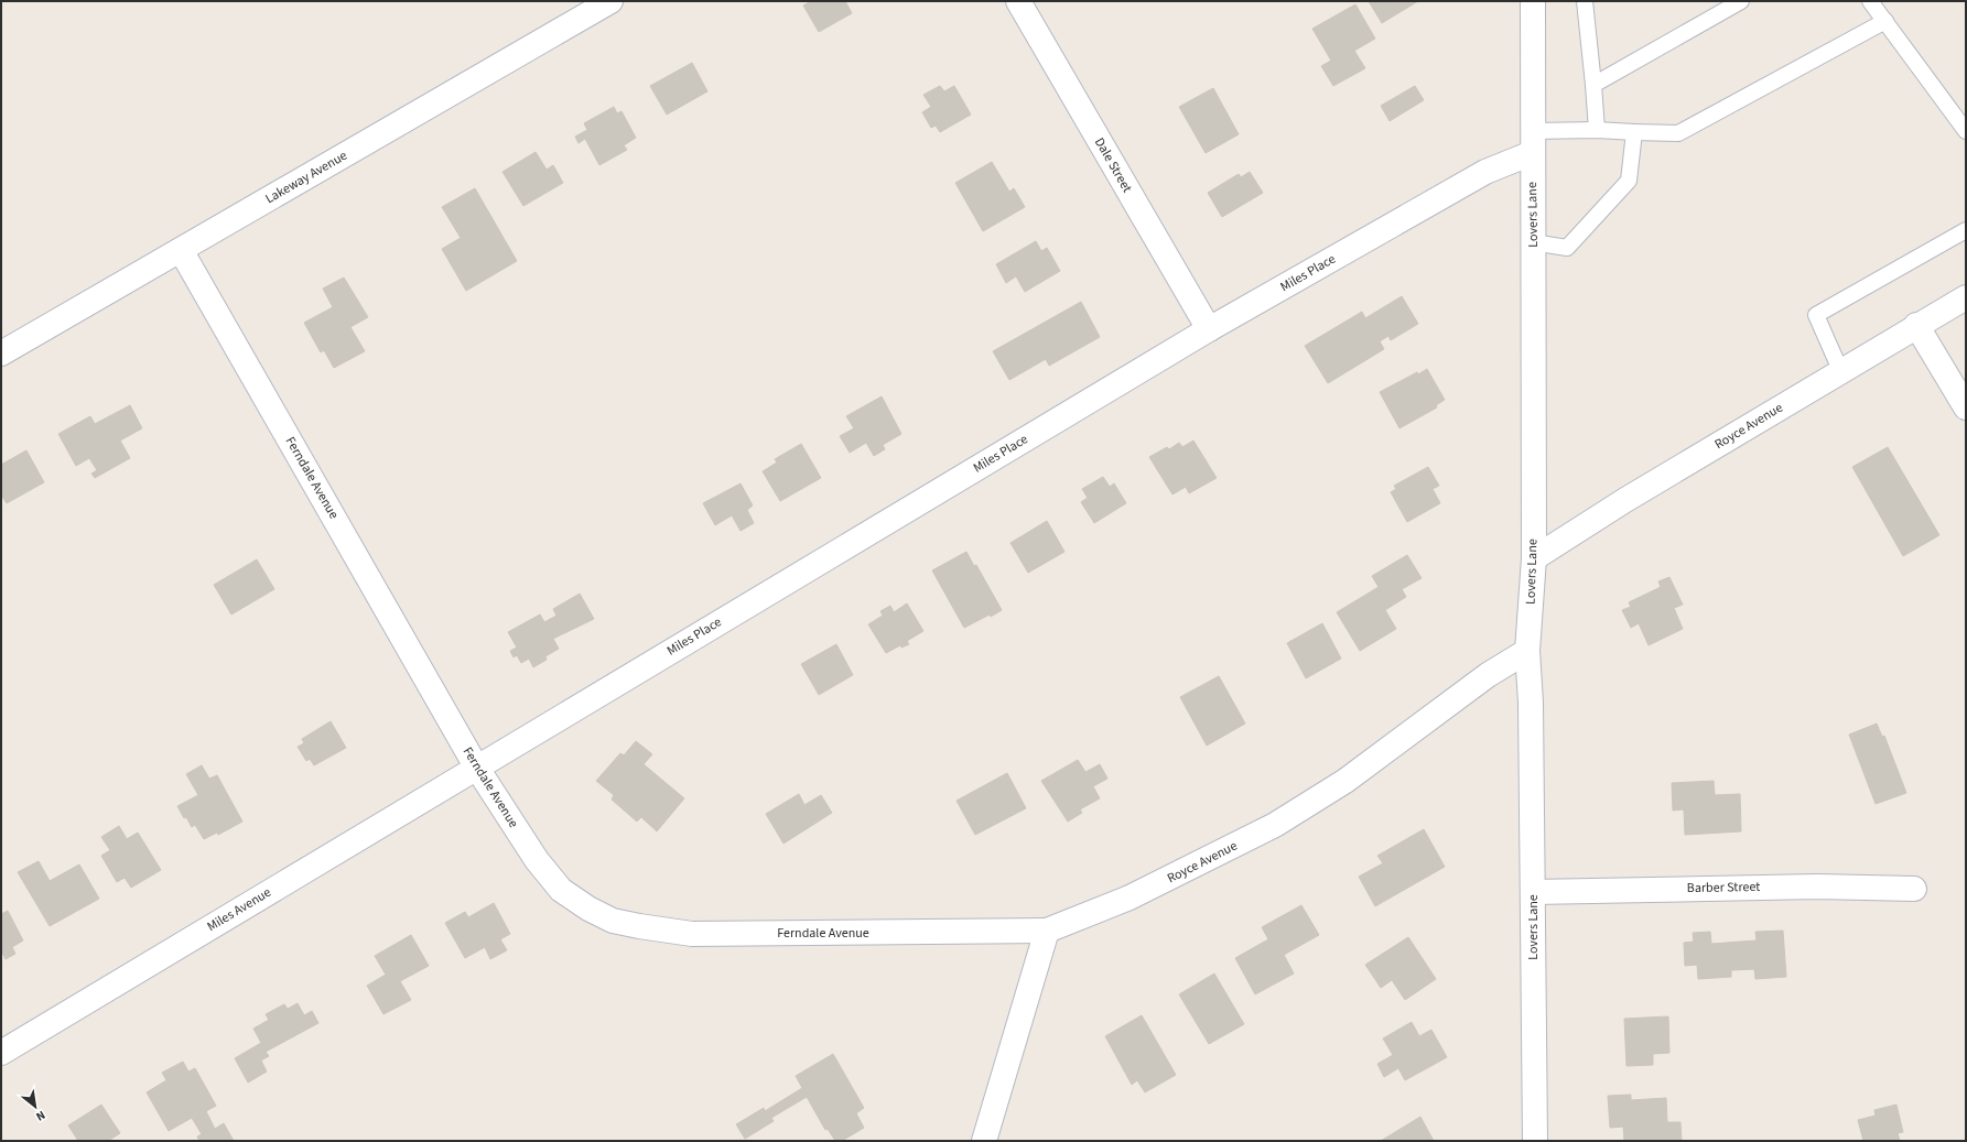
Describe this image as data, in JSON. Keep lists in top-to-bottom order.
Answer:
{
  "streets": {
    "street": [
      "Dale Street",
      "Lakeway Avenue",
      "Lovers Lane",
      "Miles Place",
      "Royce Avenue",
      "Ferndale Avenue",
      "Barber Street",
      "Miles Avenue"
    ]
  },
  "crossings": [
    ["Dale Street", "Miles Place"],
    ["Lakeway Avenue", "Ferndale Avenue"],
    ["Lovers Lane", "Miles Place"],
    ["Lovers Lane", "Royce Avenue"],
    ["Lovers Lane", "Barber Street"],
    ["Miles Place", "Ferndale Avenue"],
    ["Miles Place", "Miles Avenue"],
    ["Royce Avenue", "Ferndale Avenue"],
    ["Ferndale Avenue", "Miles Avenue"]
  ],
  "north": "bottom right"
}
